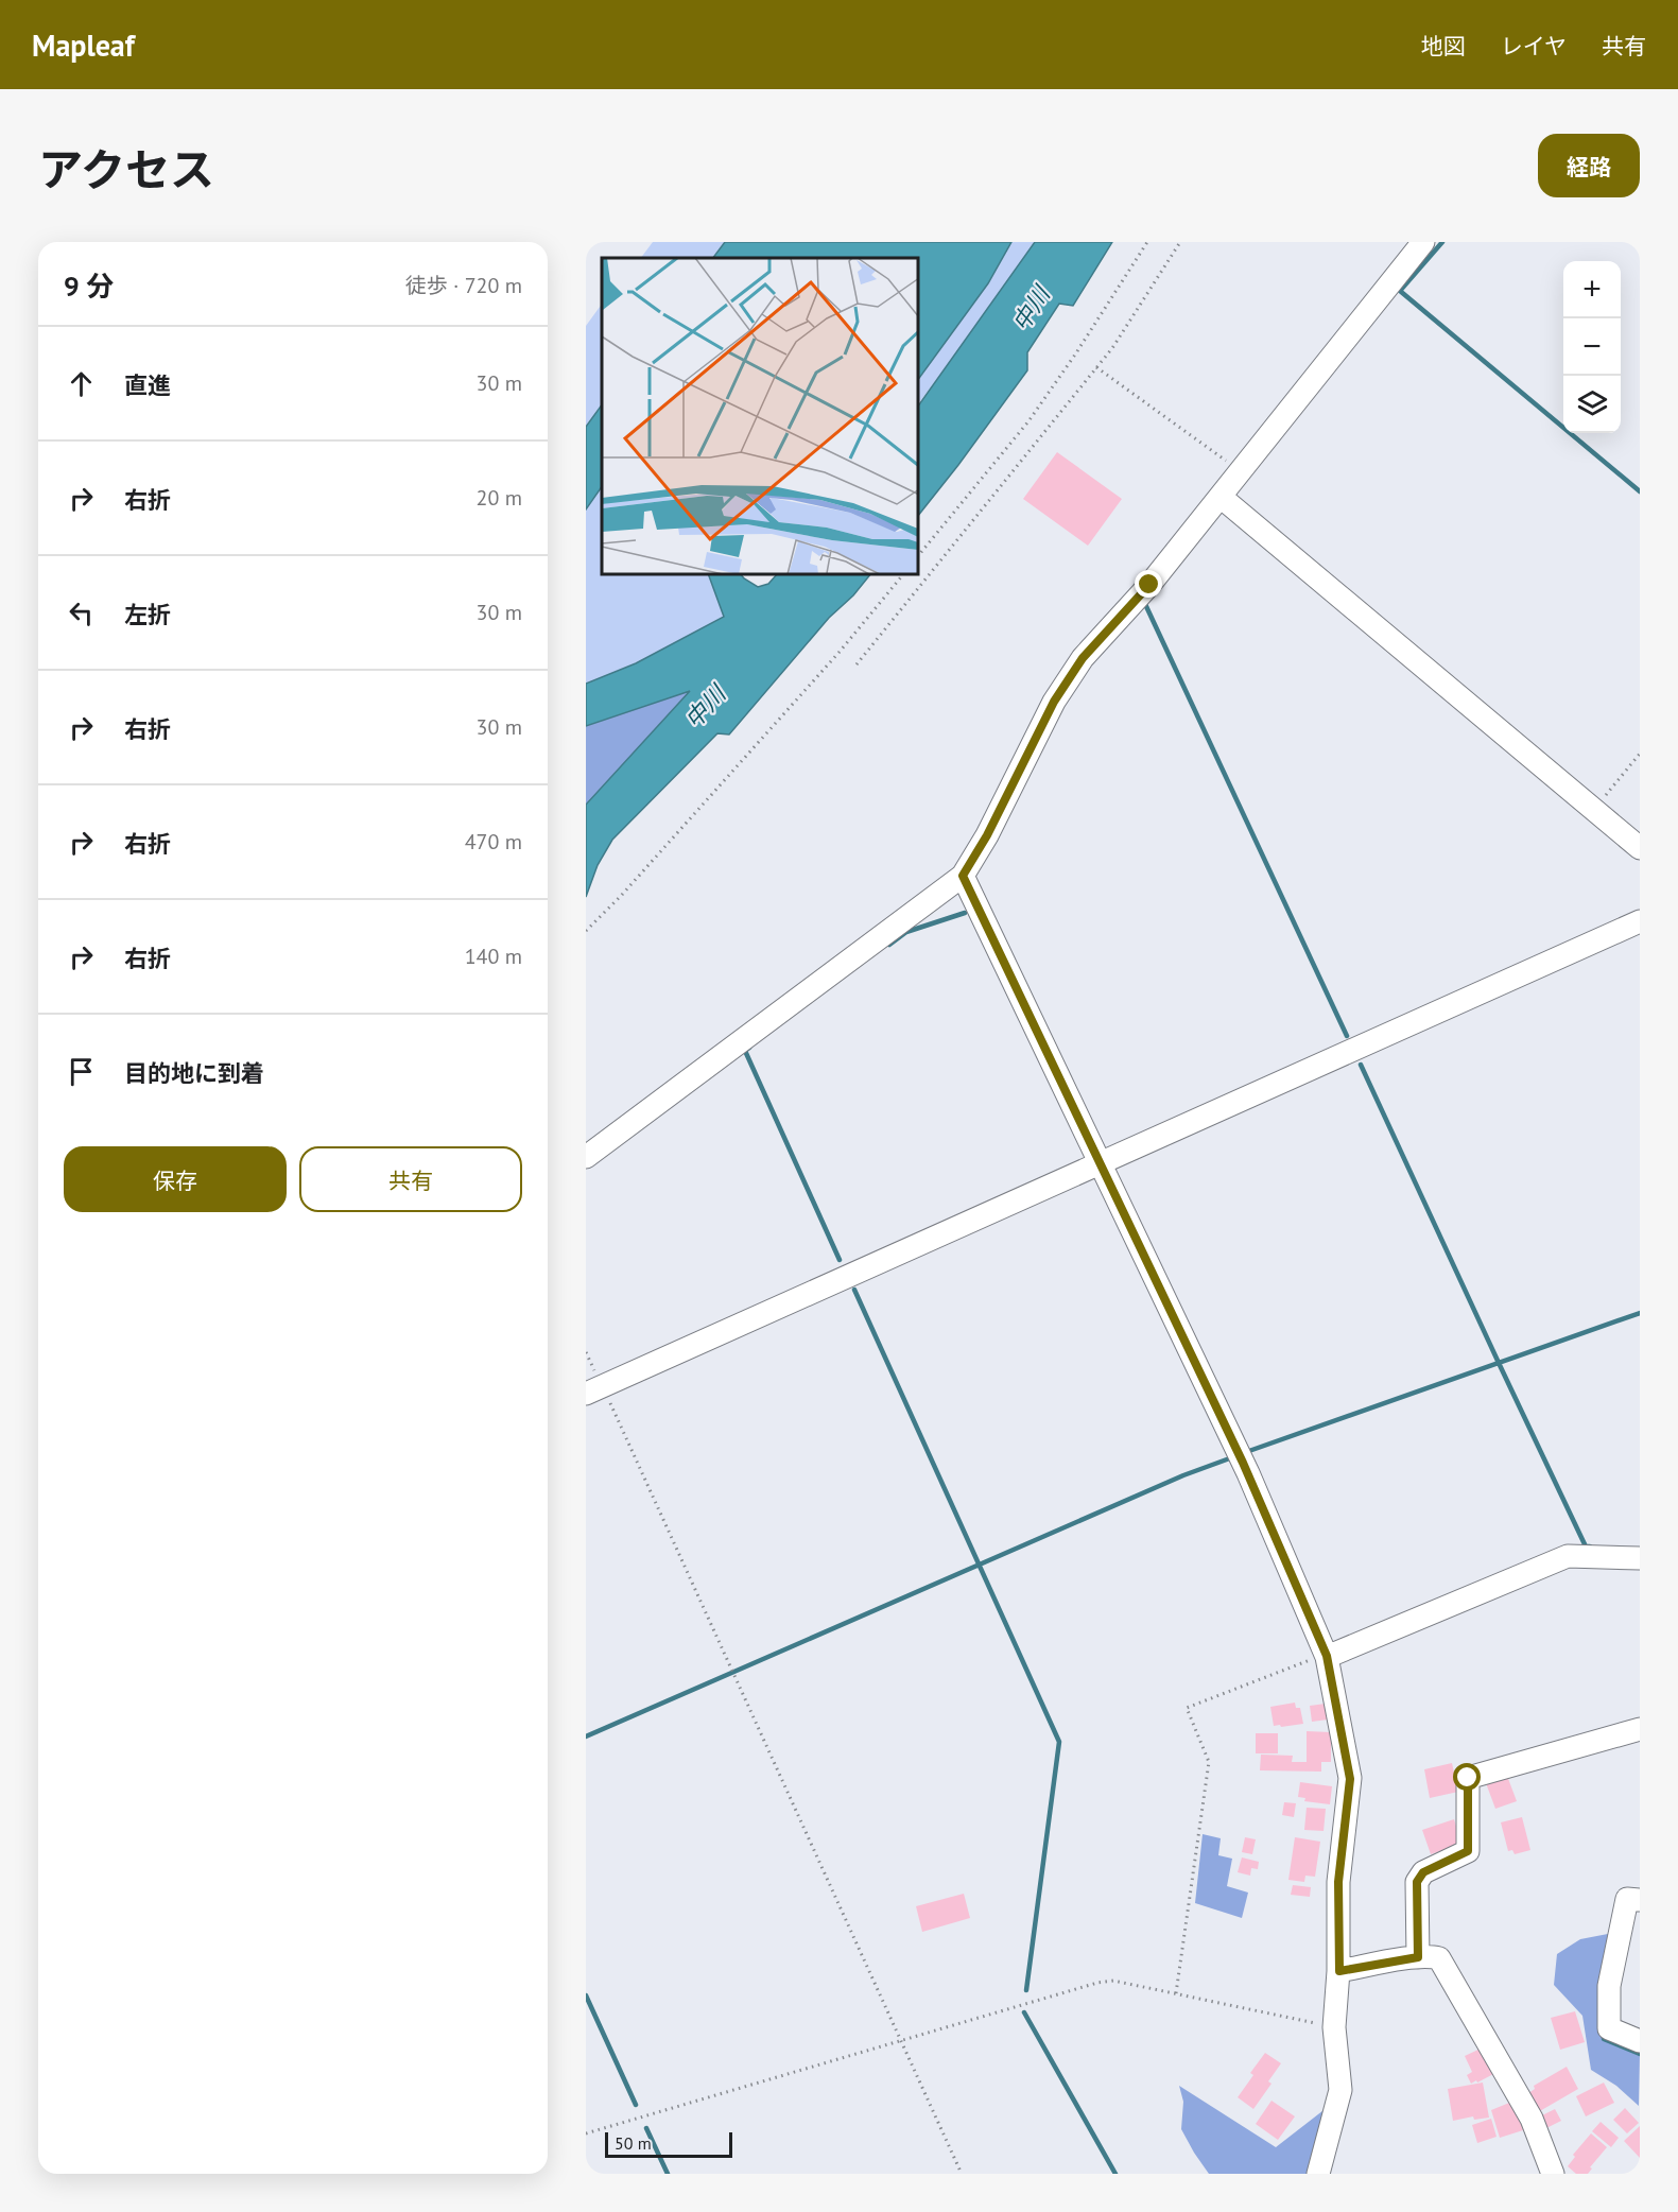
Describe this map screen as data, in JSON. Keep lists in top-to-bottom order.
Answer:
{
  "water": ["中川"],
  "scale_bar": "50 m",
  "page": {
    "header": "Mapleaf",
    "nav": ["地図", "レイヤ", "共有"],
    "title": "アクセス",
    "buttons": [
      "経路",
      ["保存", "共有"]
    ],
    "heading": ["9 分", "徒歩 · 720 m"],
    "map_buttons": ["+", "−"],
    "list": [
      ["直進", "30 m"],
      ["右折", "20 m"],
      ["左折", "30 m"],
      ["右折", "30 m"],
      ["右折", "470 m"],
      ["右折", "140 m"],
      "目的地に到着"
    ],
    "scale": "50 m"
  }
}
